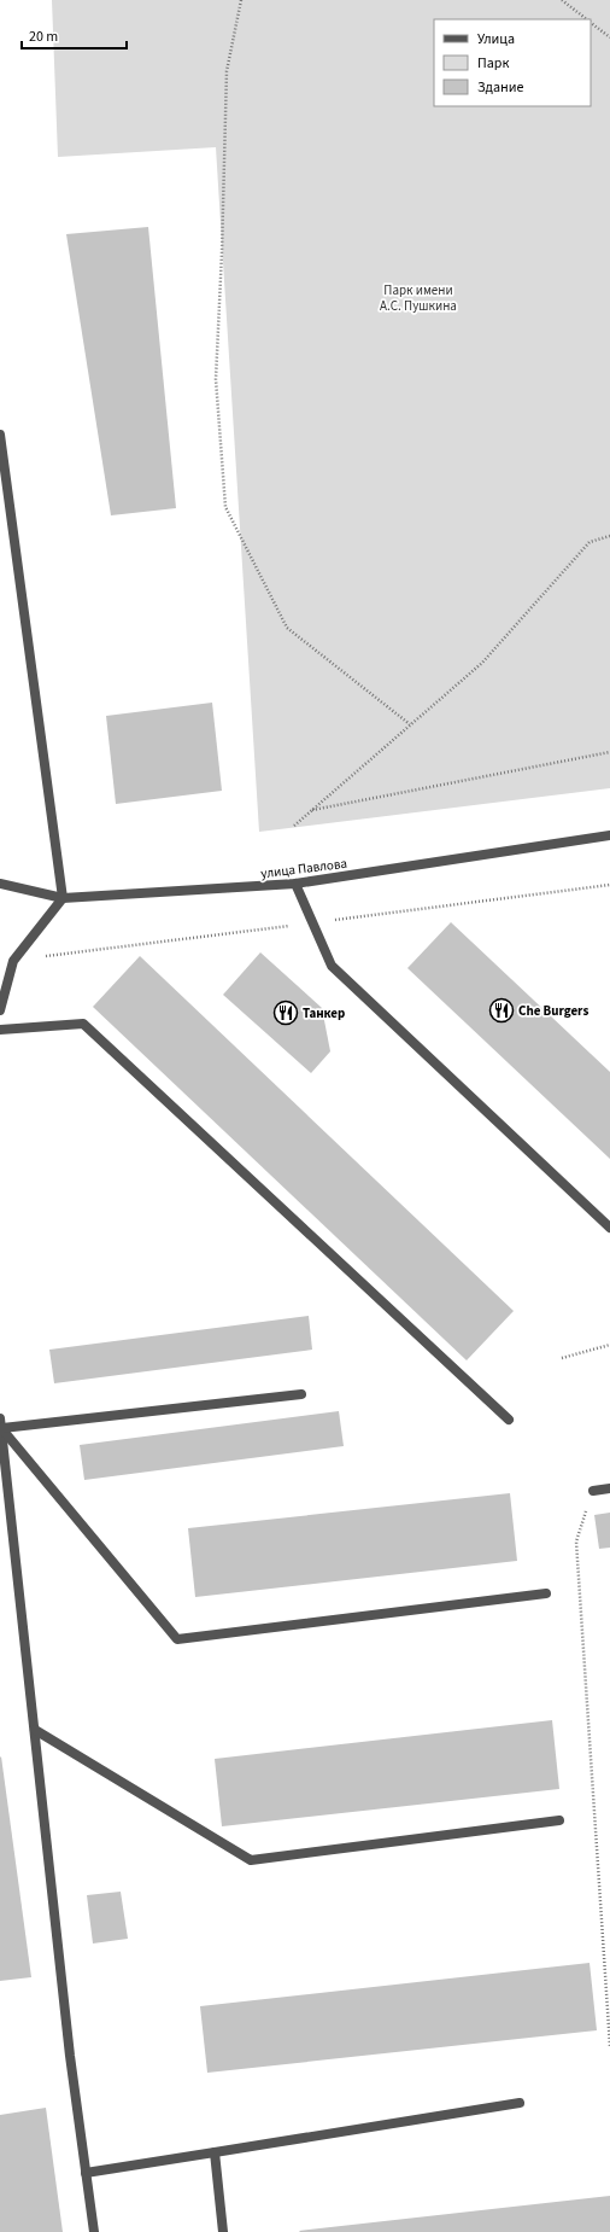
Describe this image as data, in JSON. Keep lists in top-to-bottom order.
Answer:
{
  "streets": {
    "street": ["улица Павлова"]
  },
  "parks": ["Парк имени А.С. Пушкина"],
  "places": {
    "restaurant": ["Che Burgers", "Танкер"]
  },
  "legend": ["Улица", "Парк", "Здание"],
  "scale_bar": "20 m"
}
